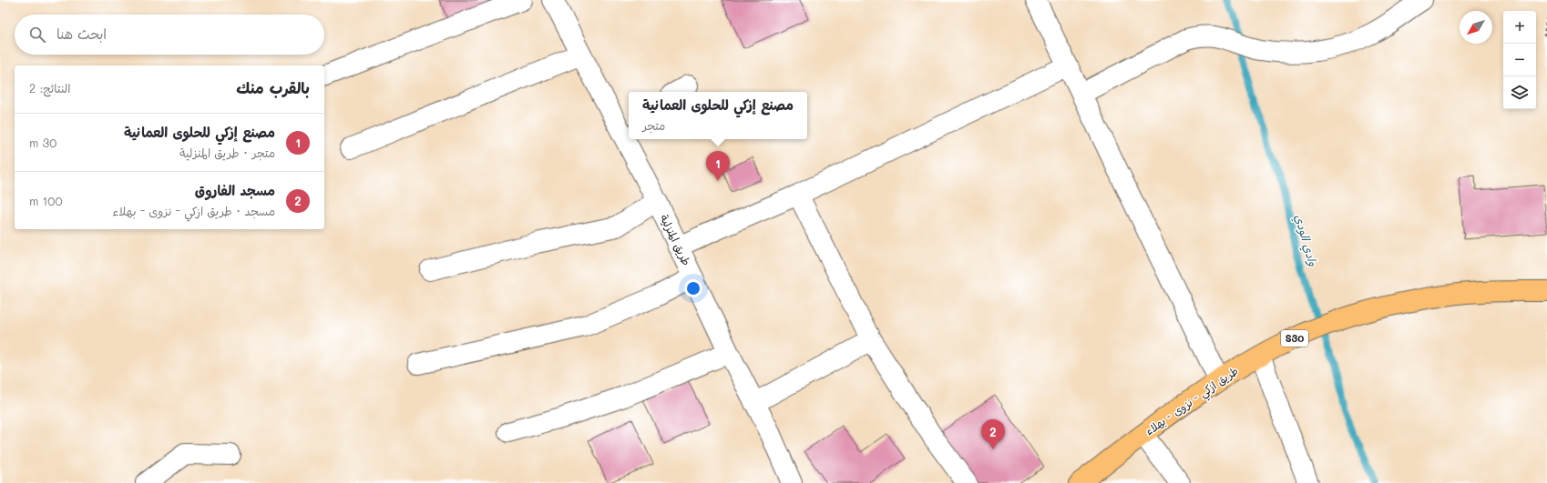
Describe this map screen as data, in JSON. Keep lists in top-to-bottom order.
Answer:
{
  "streets": {
    "main road": ["S30", "طريق ازكي - نزوى - بهلاء"],
    "street": ["طريق المنزلية"]
  },
  "water": ["وادي الودي"],
  "north": "bottom left",
  "page": {
    "map_buttons": ["+", "−"],
    "search": "ابحث هنا",
    "heading": ["بالقرب منك", "النتائج: 2"],
    "popup": ["مصنع إزكي للحلوى العمانية", "متجر"],
    "list": [
      {
        "mark": "1",
        "name": "مصنع إزكي للحلوى العمانية",
        "note": "متجر · طريق المنزلية",
        "value": "30 m"
      },
      {
        "mark": "2",
        "name": "مسجد الفاروق",
        "note": "مسجد · طريق ازكي - نزوى - بهلاء",
        "value": "100 m"
      }
    ],
    "pins": ["1", "2"]
  }
}
